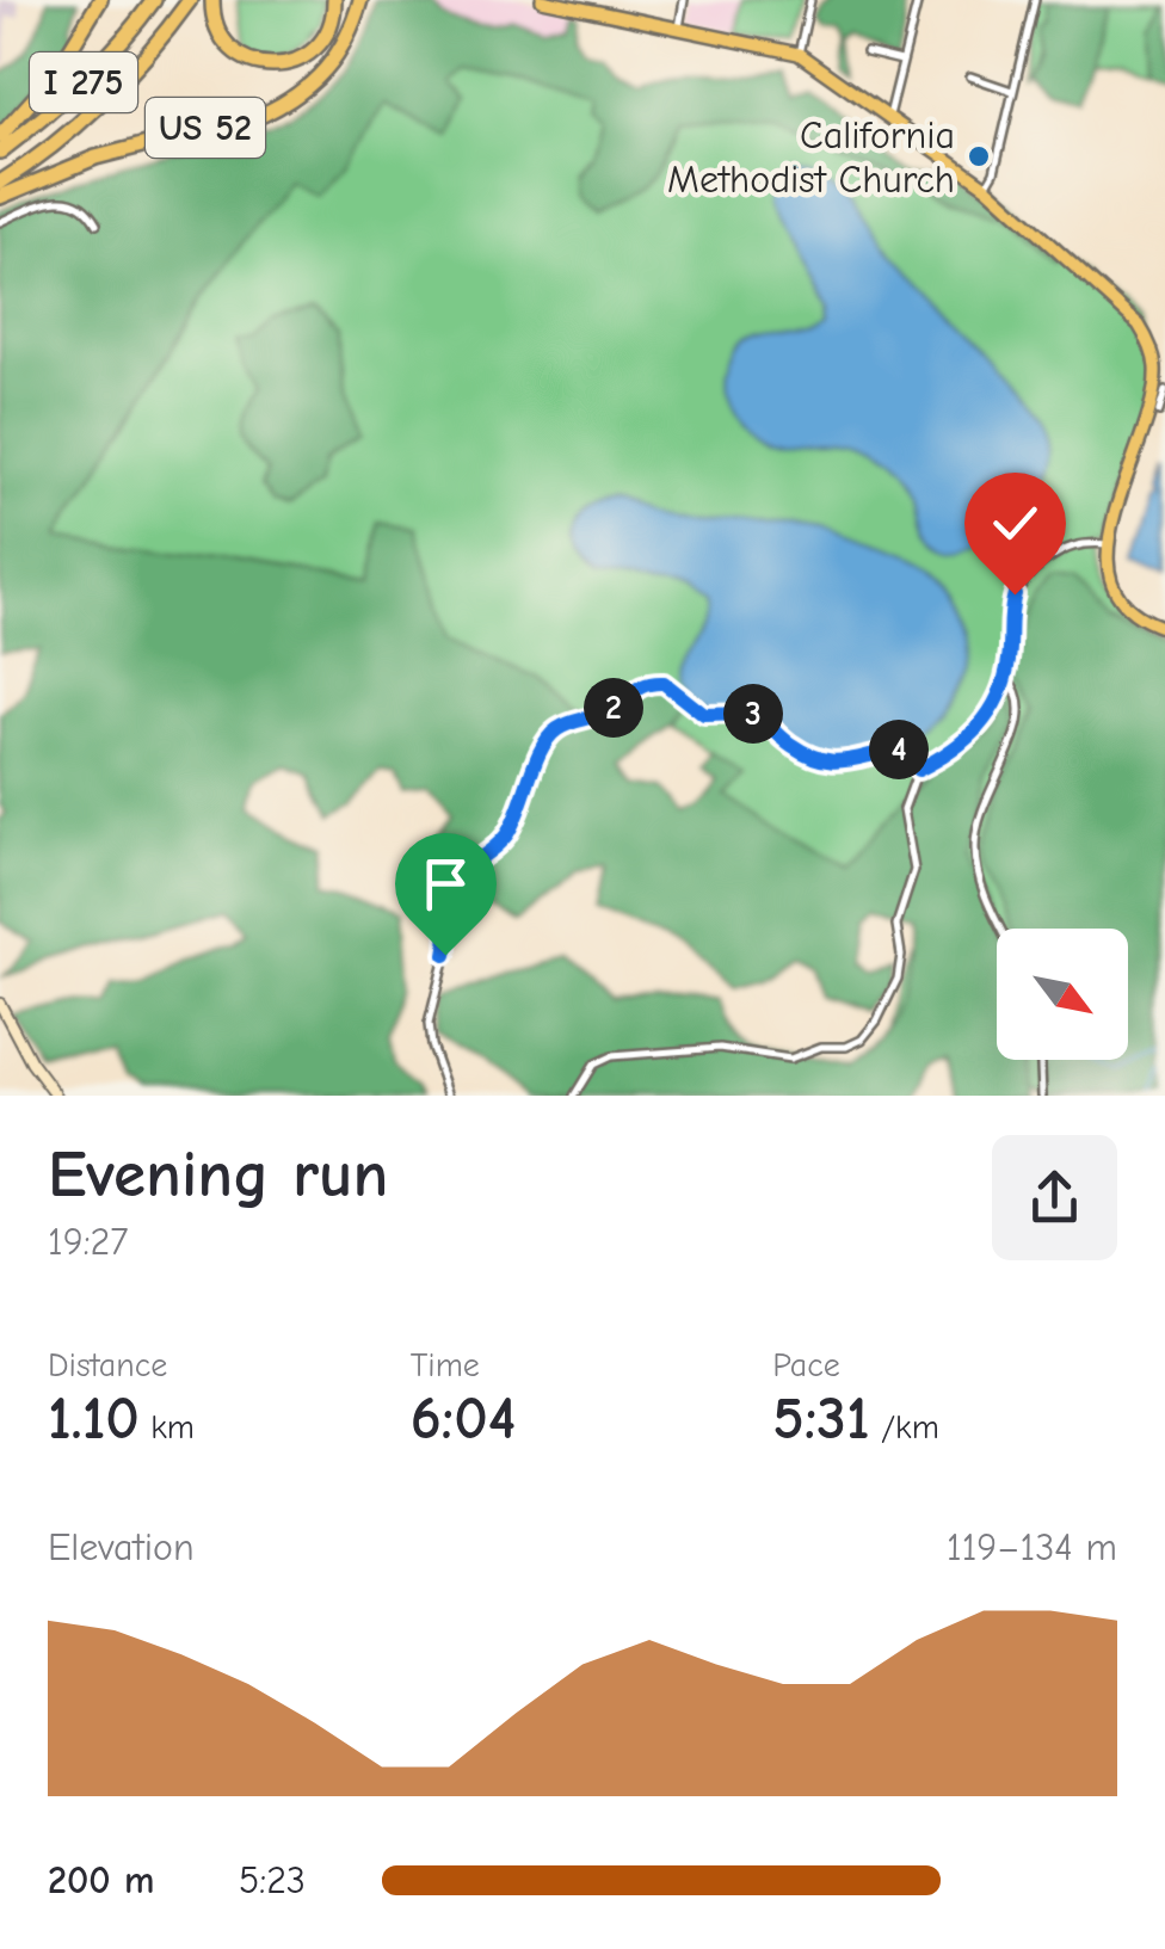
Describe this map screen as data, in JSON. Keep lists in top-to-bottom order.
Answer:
{
  "streets": {
    "highway": ["I 275", "US 52"]
  },
  "places": ["California Methodist Church"],
  "north": "bottom right",
  "page": {
    "pins": ["2", "3", "4"],
    "heading": ["Evening run", "19:27"],
    "stats": [
      ["Distance", "1.10 km"],
      ["Time", "6:04"],
      ["Pace", "5:31 /km"]
    ],
    "chart": ["Elevation", "119–134 m"],
    "list": [
      {
        "name": "200 m",
        "note": "5:23"
      }
    ]
  }
}
